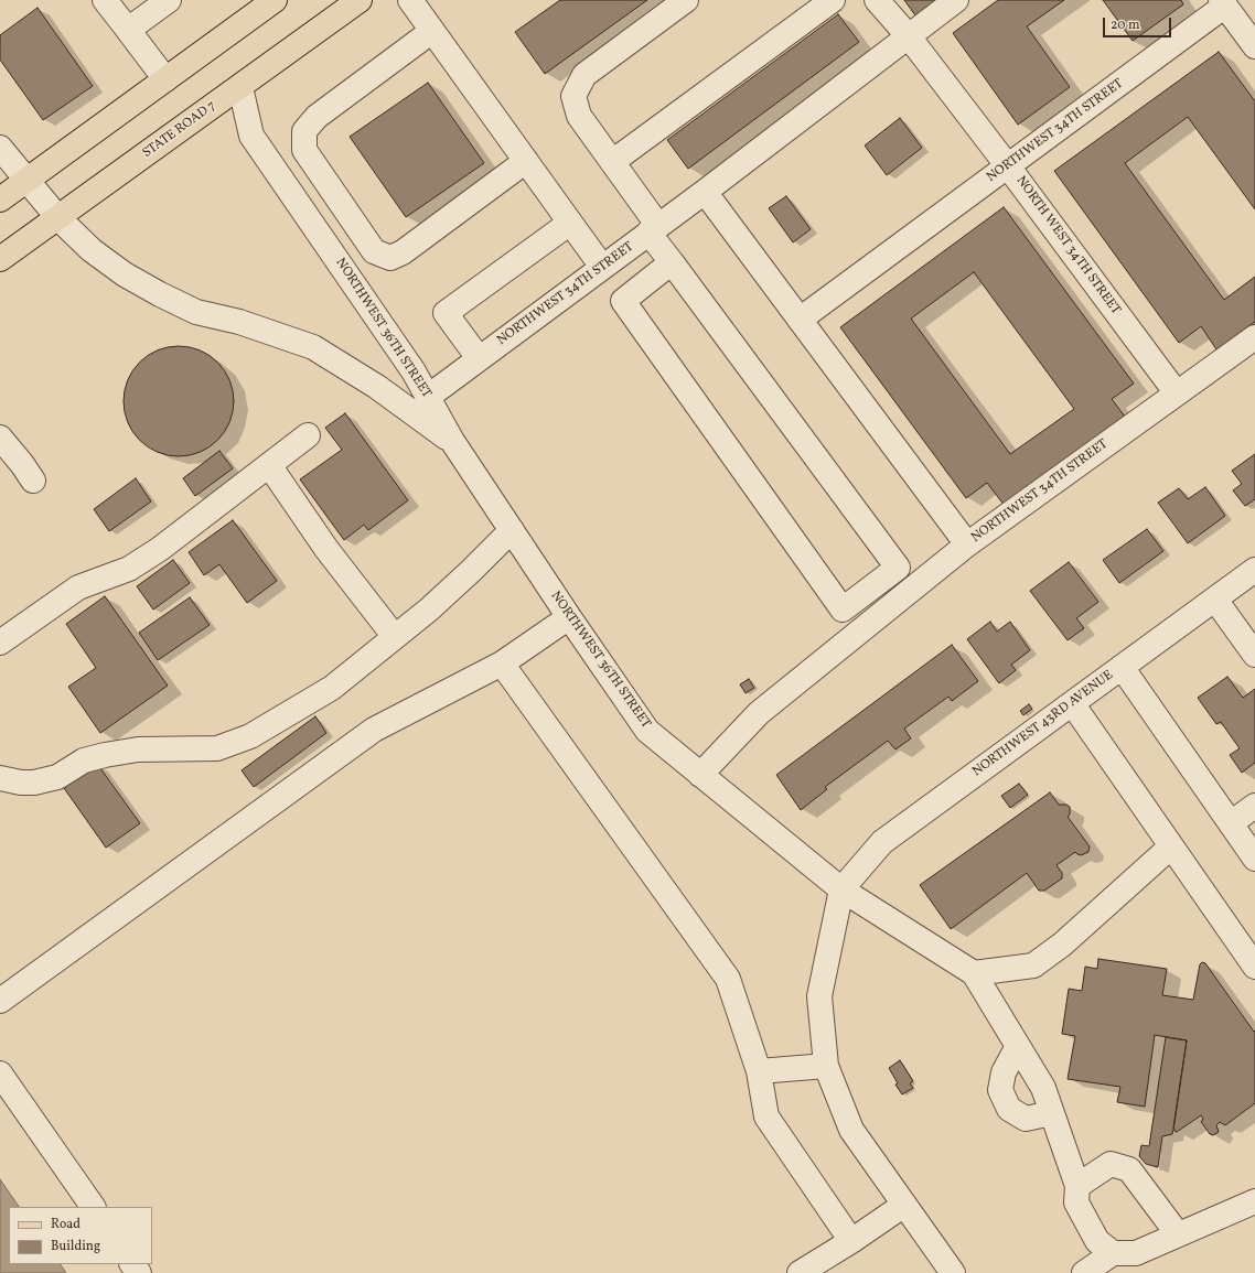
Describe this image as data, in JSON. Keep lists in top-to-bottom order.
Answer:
{
  "streets": {
    "main road": ["STATE ROAD 7"],
    "street": [
      "NORTHWEST 34TH STREET",
      "NORTH WEST 34TH STREET",
      "NORTHWEST 36TH STREET",
      "NORTHWEST 43RD AVENUE"
    ]
  },
  "crossings": [
    ["STATE ROAD 7", "NORTHWEST 36TH STREET"],
    ["NORTHWEST 34TH STREET", "NORTH WEST 34TH STREET"],
    ["NORTHWEST 34TH STREET", "NORTHWEST 36TH STREET"],
    ["NORTHWEST 36TH STREET", "NORTHWEST 43RD AVENUE"]
  ],
  "legend": ["Road", "Building"],
  "scale_bar": "20 m"
}
